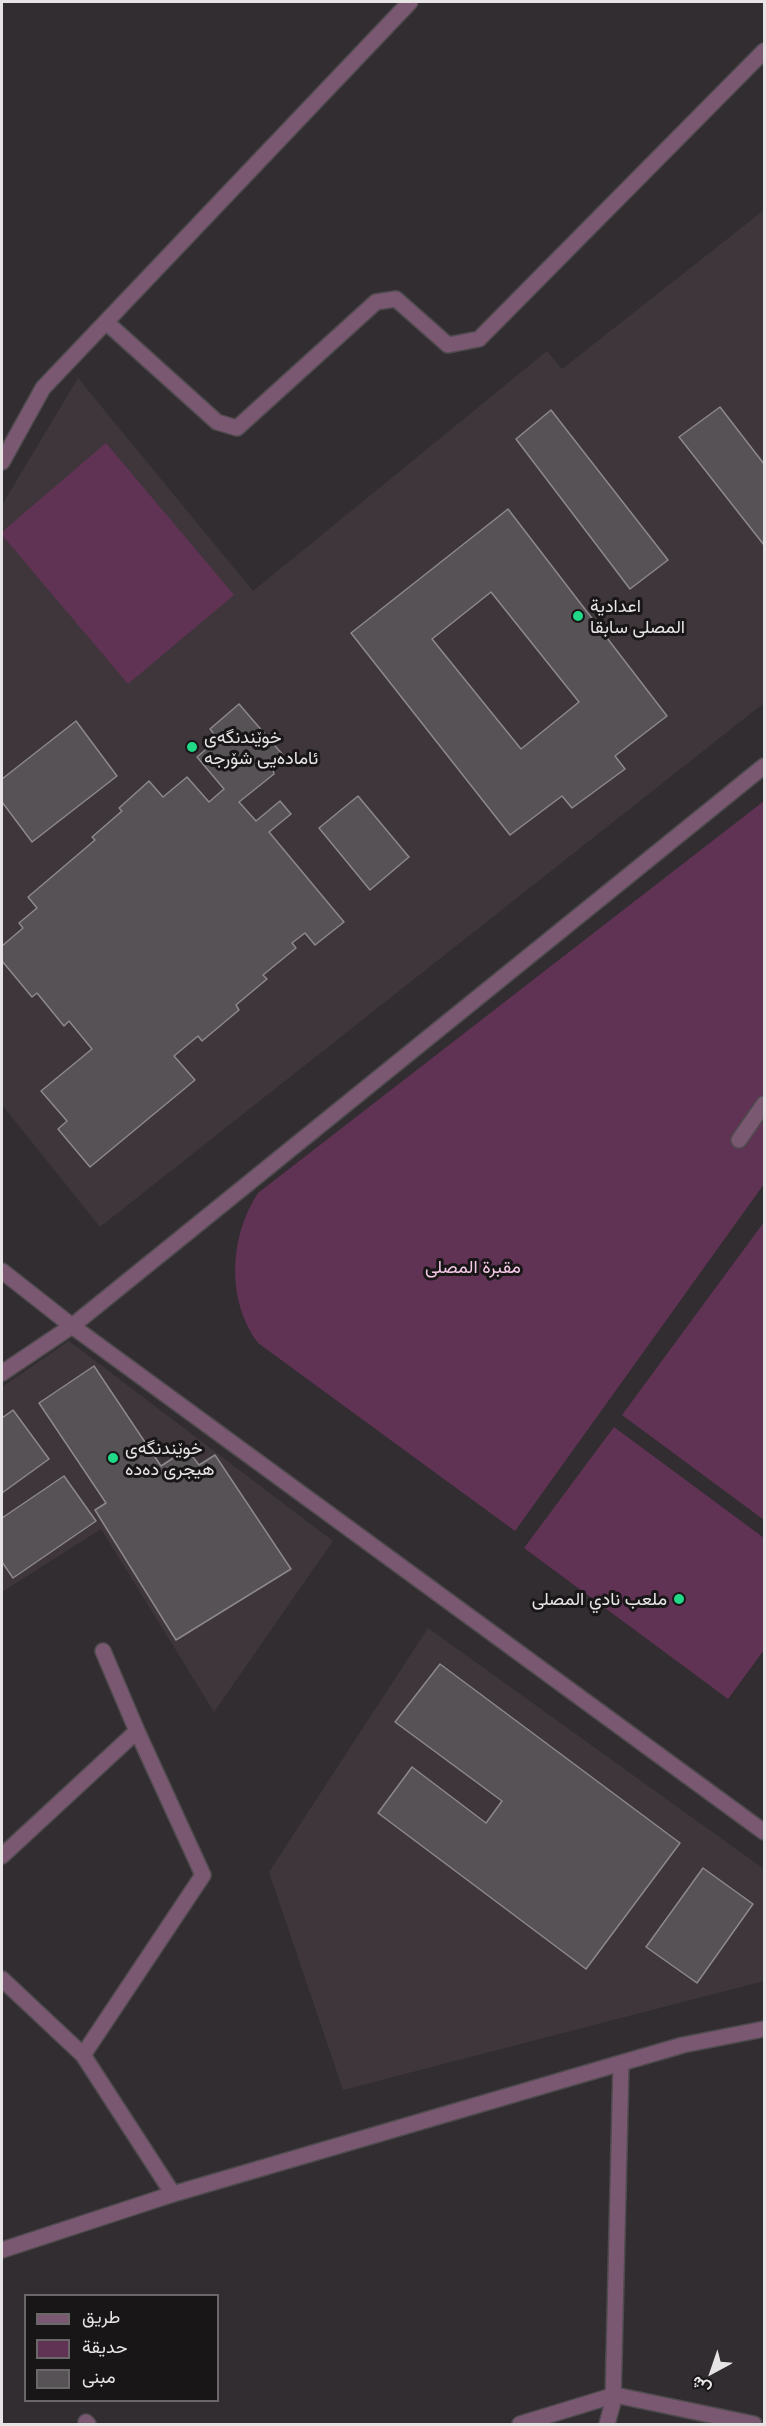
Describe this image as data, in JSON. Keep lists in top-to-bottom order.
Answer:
{
  "parks": ["مقبرة المصلى"],
  "places": [
    "اعدادية المصلى سابقا",
    "خوێندنگەی ئامادەیی شۆرجە",
    "خوێندنگەی هیجری دەدە",
    "ملعب نادي المصلى"
  ],
  "legend": ["طريق", "حديقة", "مبنى"],
  "north": "bottom left"
}
